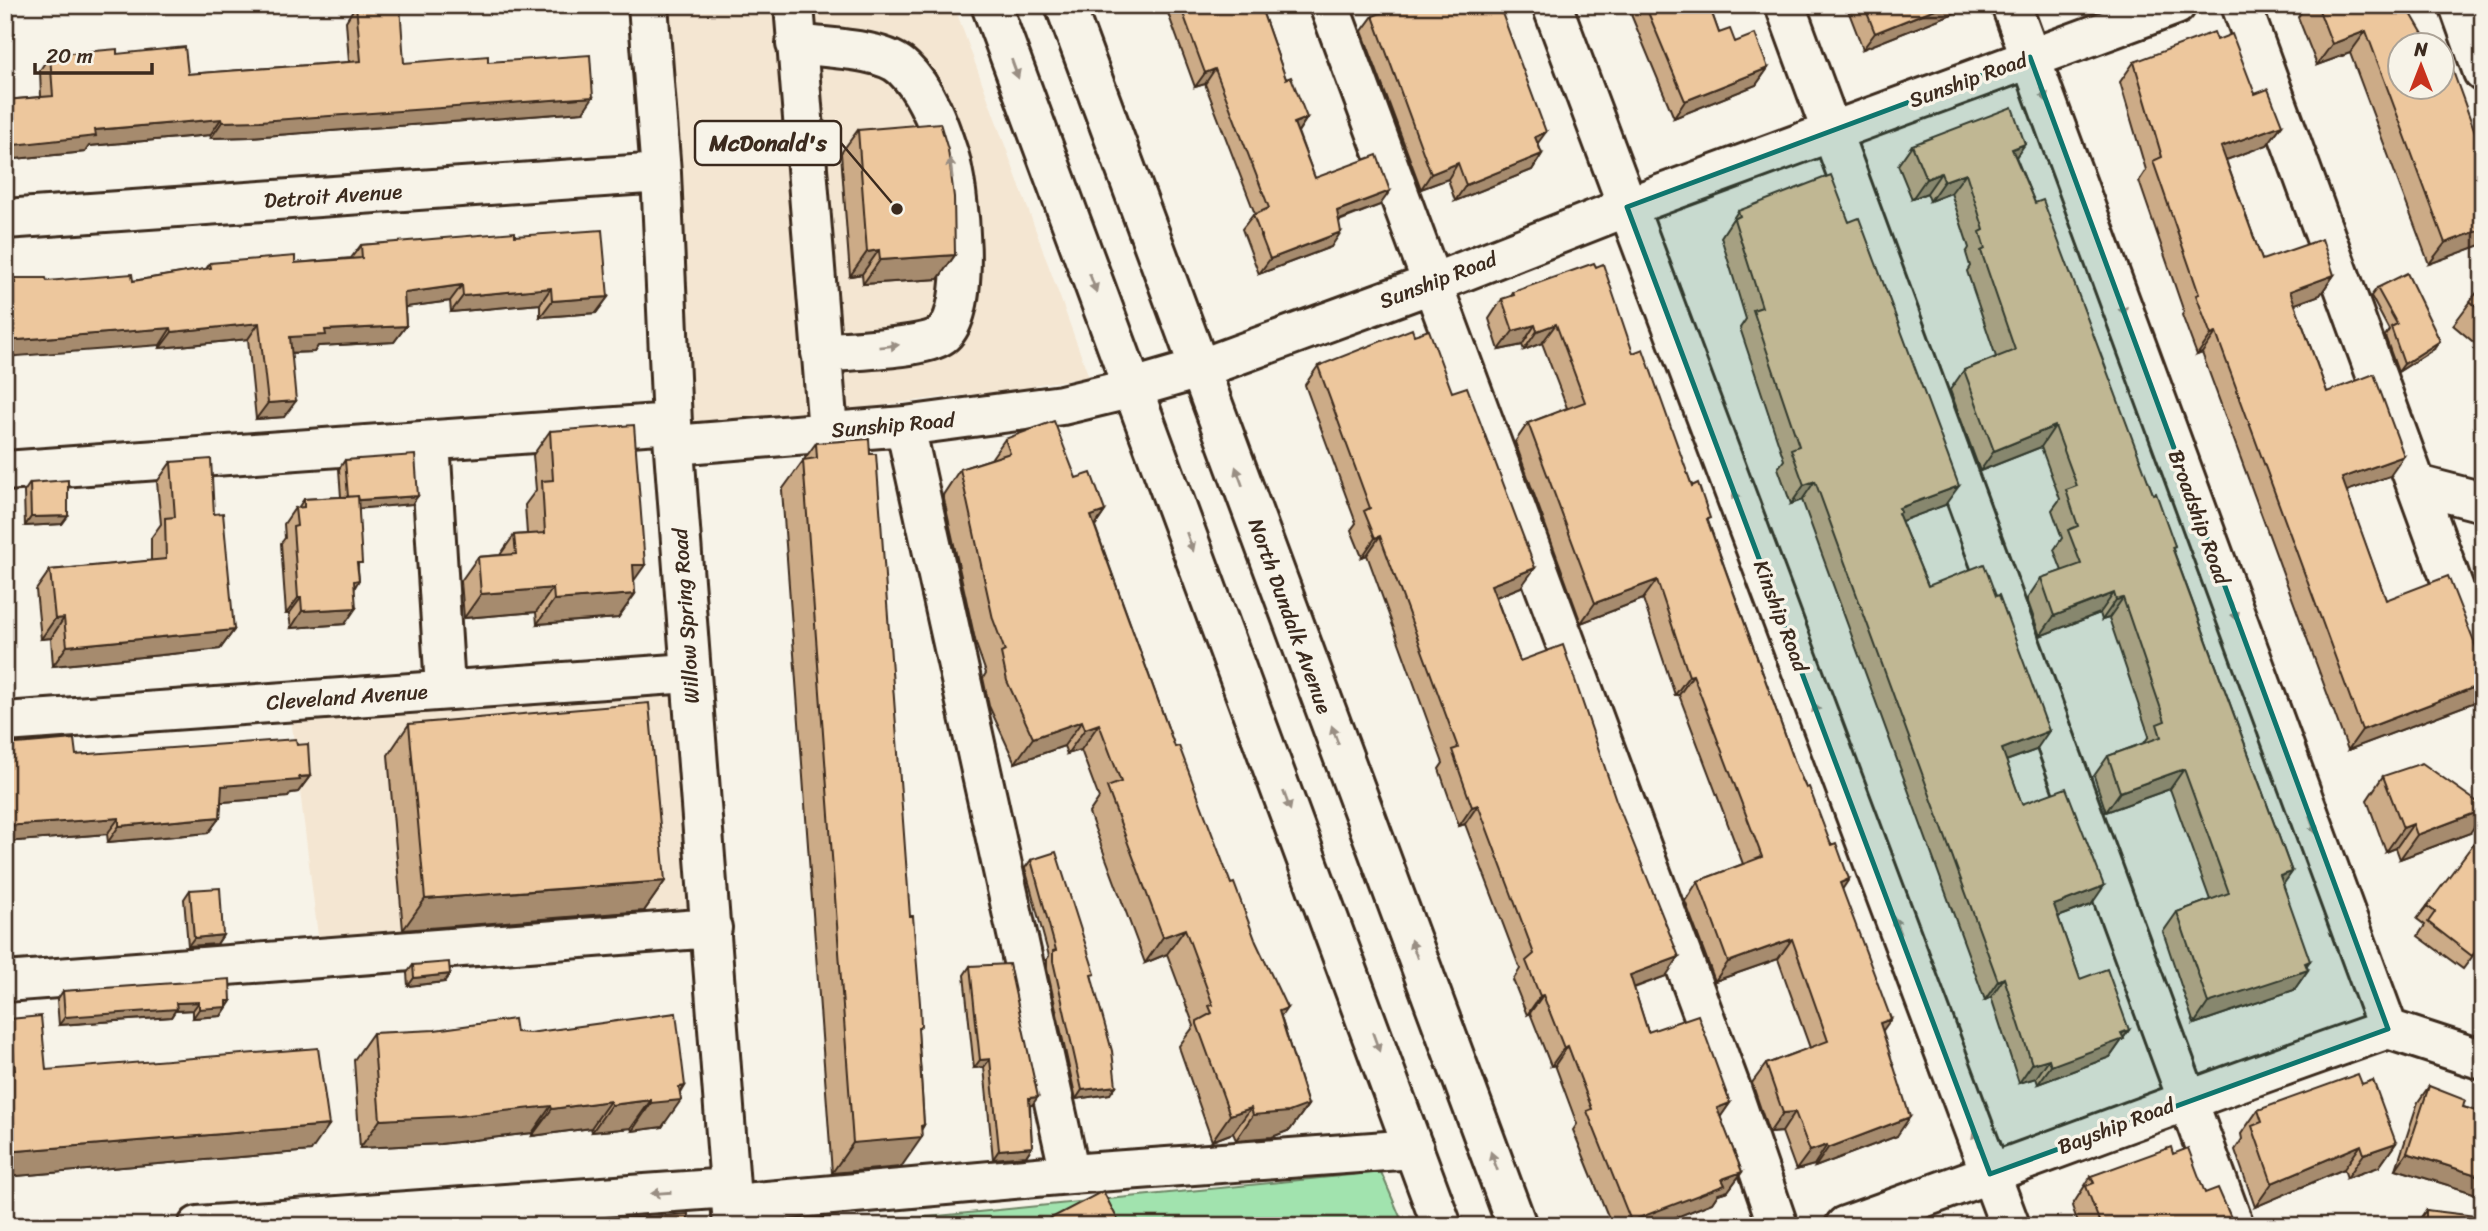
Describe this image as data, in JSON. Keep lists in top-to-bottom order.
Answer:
{
  "streets": {
    "street": [
      "Sunship Road",
      "Detroit Avenue",
      "Broadship Road",
      "Willow Spring Road",
      "North Dundalk Avenue",
      "Kinship Road",
      "Cleveland Avenue",
      "Bayship Road"
    ]
  },
  "crossings": [
    ["Sunship Road", "Broadship Road"],
    ["Sunship Road", "Willow Spring Road"],
    ["Sunship Road", "North Dundalk Avenue"],
    ["Sunship Road", "Kinship Road"],
    ["Detroit Avenue", "Willow Spring Road"],
    ["Broadship Road", "Bayship Road"],
    ["Willow Spring Road", "Cleveland Avenue"],
    ["Kinship Road", "Bayship Road"]
  ],
  "places": ["McDonald's"],
  "scale_bar": "20 m",
  "north": "top"
}
